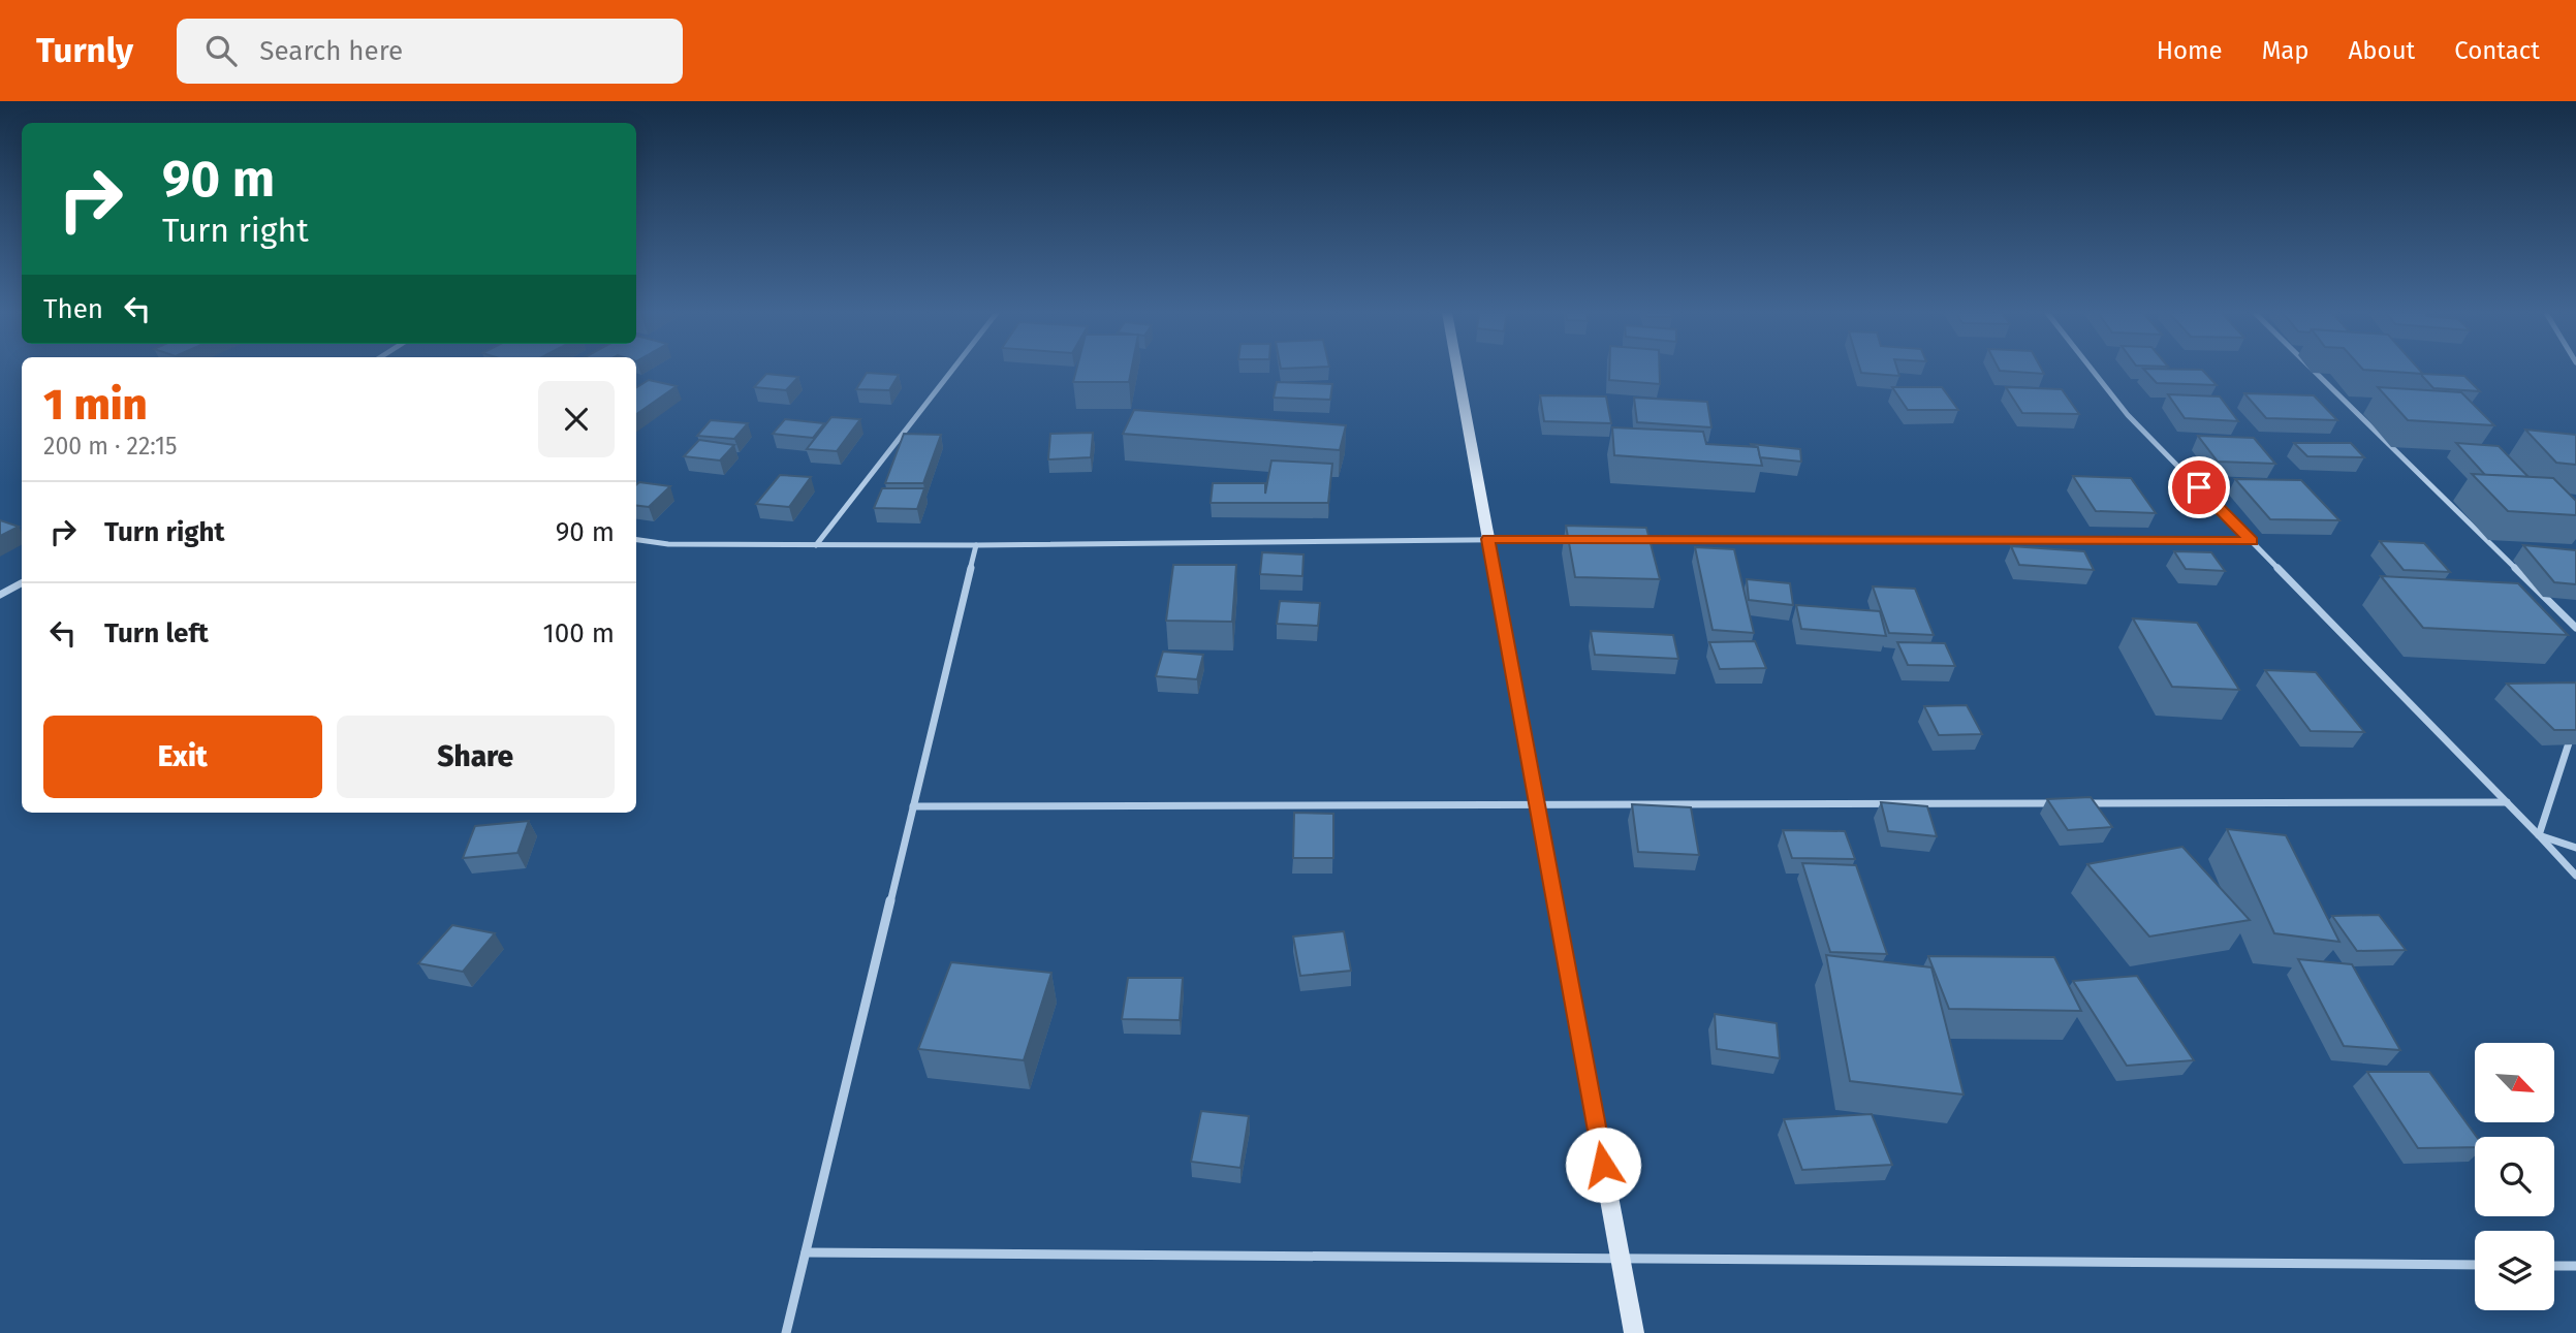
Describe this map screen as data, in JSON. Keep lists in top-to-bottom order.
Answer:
{
  "north": "bottom right",
  "page": {
    "header": "Turnly",
    "search": "Search here",
    "nav": [
      "Home",
      "Map",
      "About",
      "Contact"
    ],
    "turn": ["90 m", "Turn right"],
    "then": "Then",
    "heading": ["1 min", "200 m · 22:15"],
    "list": [
      {
        "name": "Turn right",
        "value": "90 m"
      },
      {
        "name": "Turn left",
        "value": "100 m"
      }
    ],
    "buttons": ["Exit", "Share"]
  }
}
